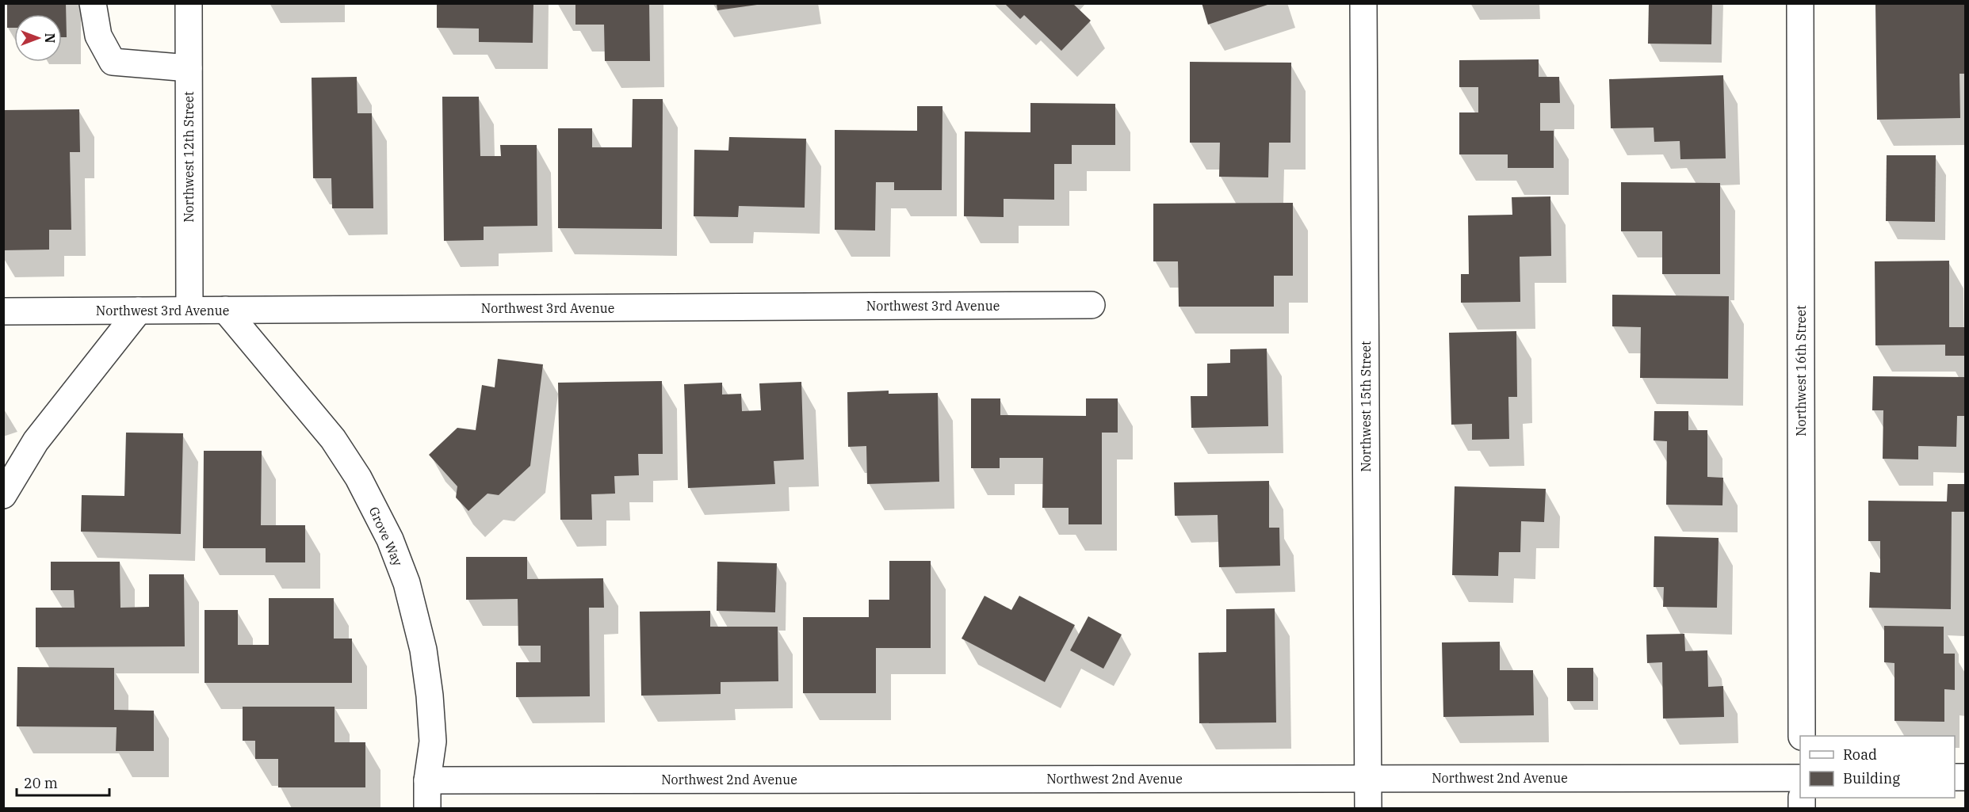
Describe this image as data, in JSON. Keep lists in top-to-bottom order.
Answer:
{
  "streets": {
    "street": [
      "Northwest 12th Street",
      "Northwest 3rd Avenue",
      "Northwest 16th Street",
      "Northwest 15th Street",
      "Grove Way",
      "Northwest 2nd Avenue"
    ]
  },
  "crossings": [
    ["Northwest 12th Street", "Northwest 3rd Avenue"],
    ["Northwest 3rd Avenue", "Grove Way"],
    ["Northwest 15th Street", "Northwest 2nd Avenue"],
    ["Grove Way", "Northwest 2nd Avenue"]
  ],
  "legend": ["Road", "Building"],
  "scale_bar": "20 m",
  "north": "right"
}
